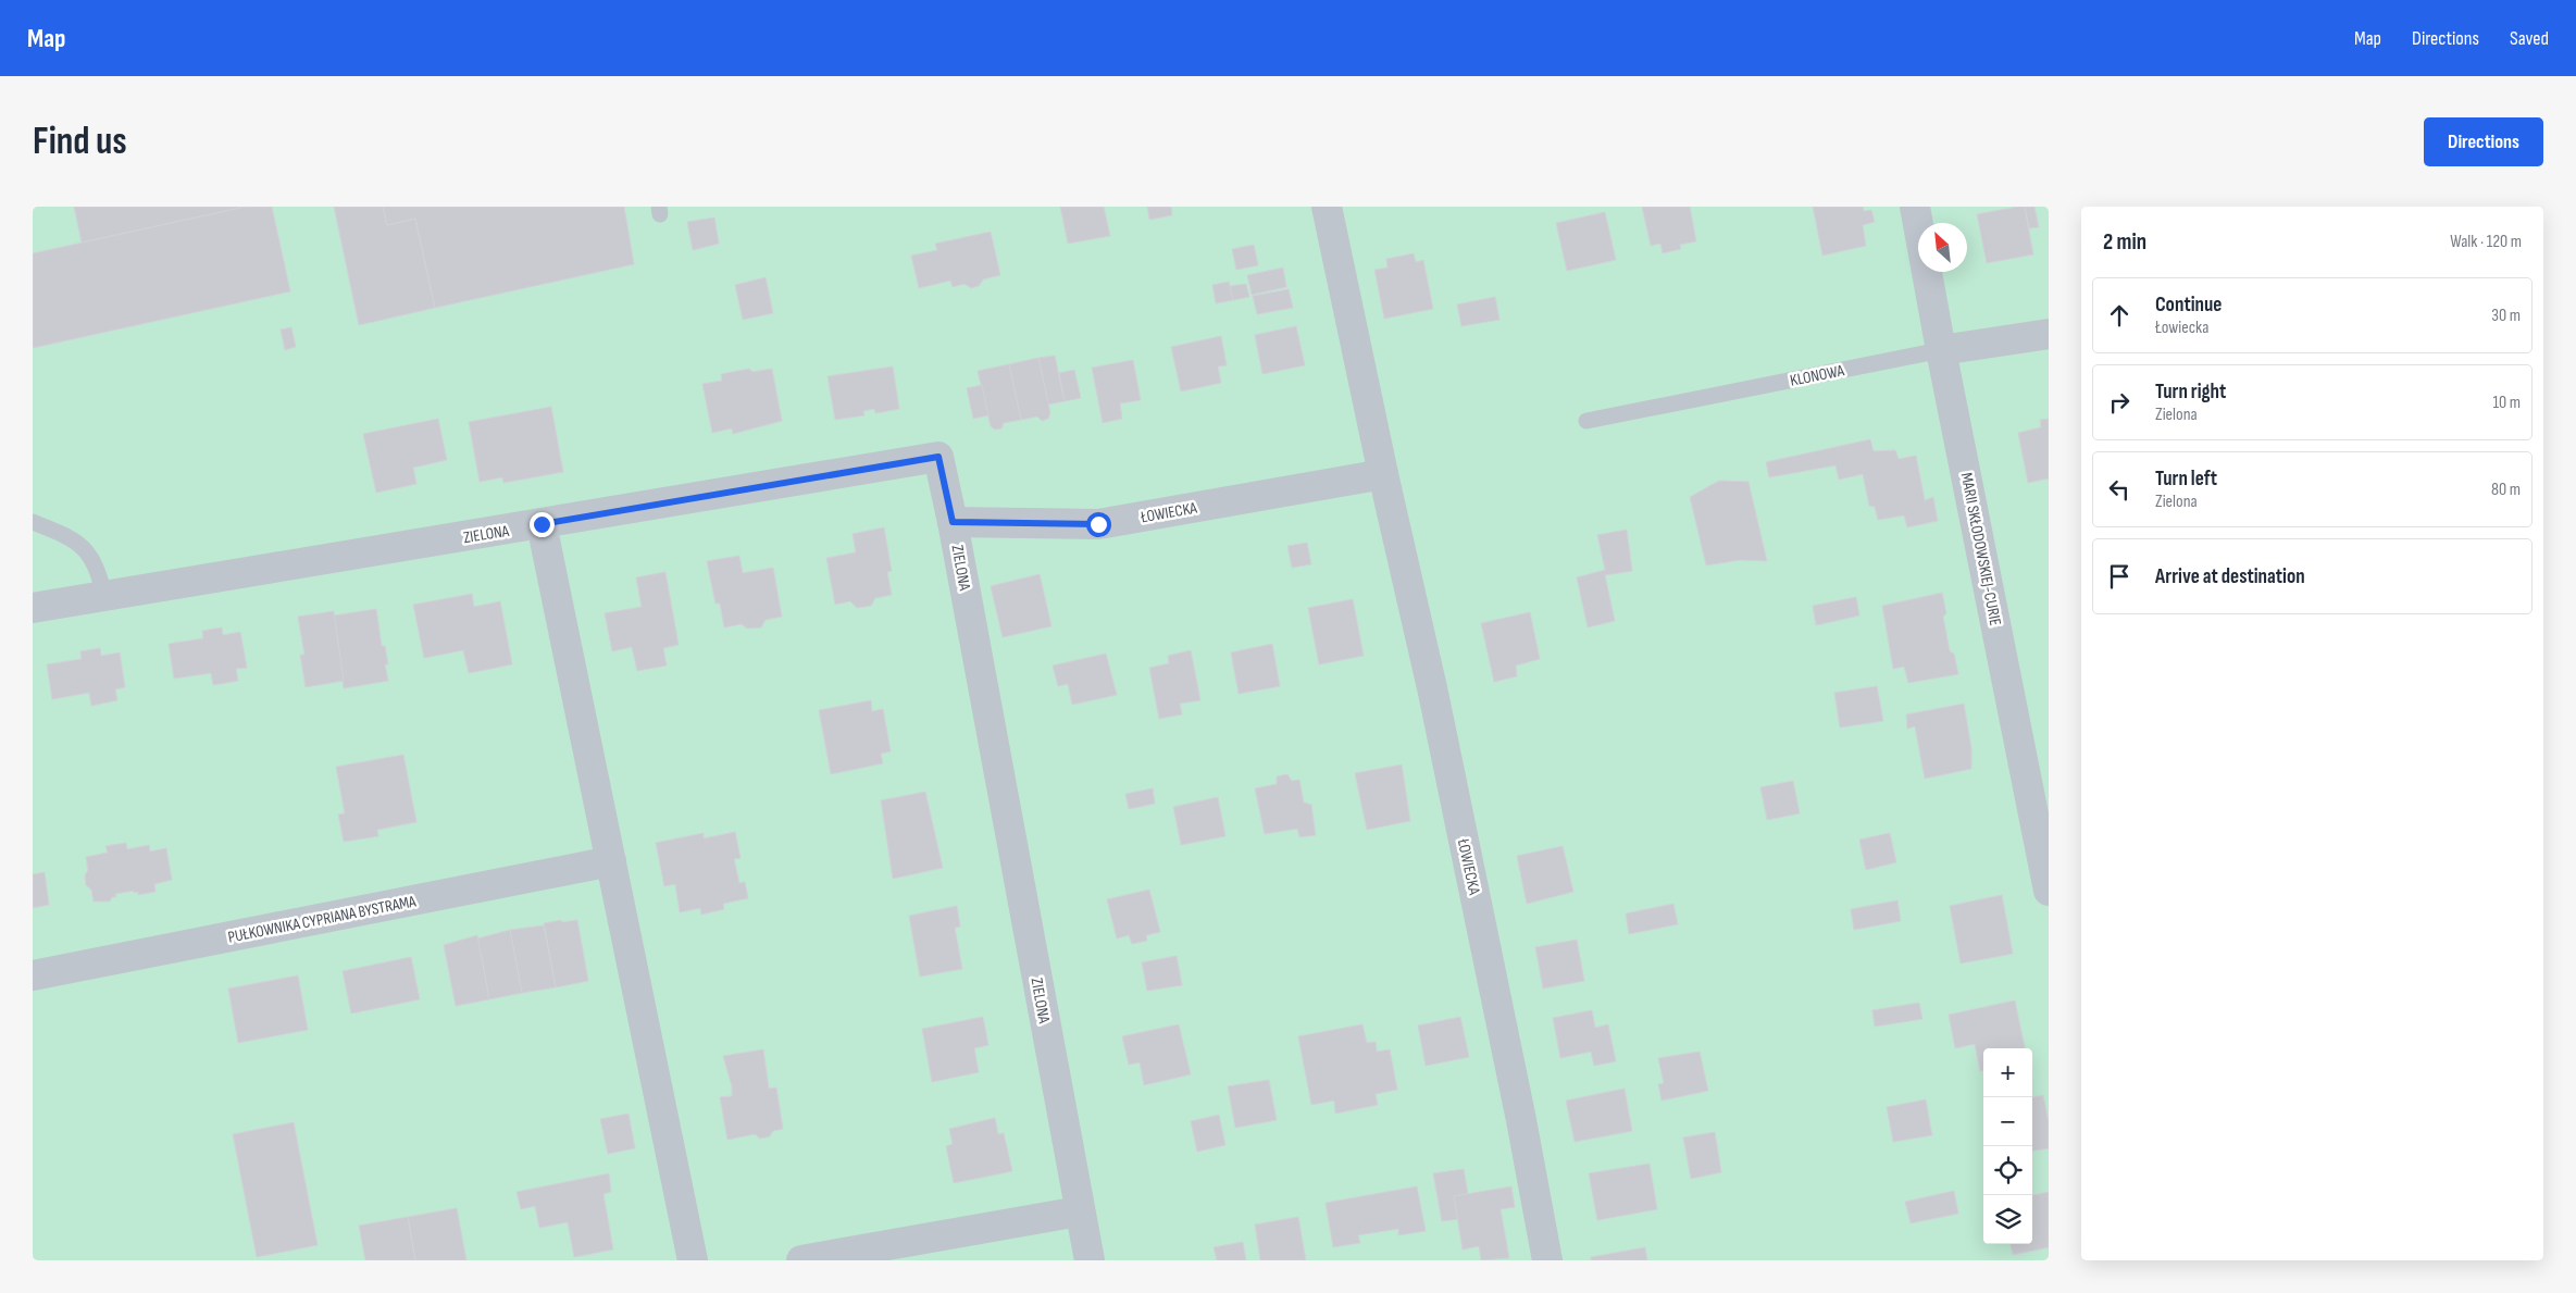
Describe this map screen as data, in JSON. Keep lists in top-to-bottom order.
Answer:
{
  "streets": {
    "street": [
      "KLONOWA",
      "ŁOWIECKA",
      "ZIELONA",
      "MARII SKŁODOWSKIEJ-CURIE",
      "PUŁKOWNIKA CYPRIANA BYSTRAMA"
    ]
  },
  "crossings": [
    ["KLONOWA", "MARII SKŁODOWSKIEJ-CURIE"],
    ["ŁOWIECKA", "ZIELONA"]
  ],
  "north": "top left",
  "page": {
    "header": "Map",
    "nav": ["Map", "Directions", "Saved"],
    "buttons": "Directions",
    "title": "Find us",
    "heading": ["2 min", "Walk · 120 m"],
    "list": [
      ["Continue", "Łowiecka", "30 m"],
      ["Turn right", "Zielona", "10 m"],
      ["Turn left", "Zielona", "80 m"],
      "Arrive at destination"
    ],
    "map_buttons": ["+", "−"]
  }
}
